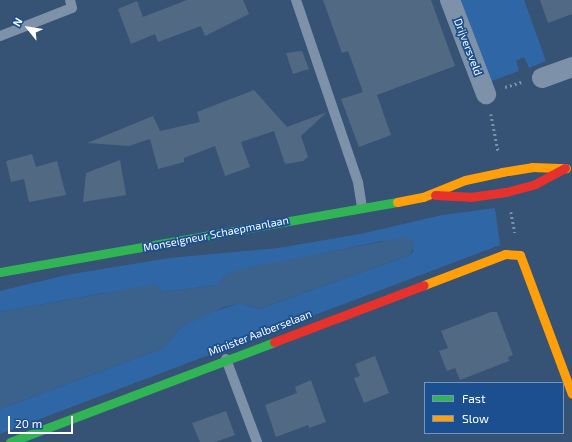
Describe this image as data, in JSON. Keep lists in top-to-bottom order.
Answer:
{
  "streets": {
    "main road": ["Monseigneur Schaepmanlaan", "Minister Aalberselaan"],
    "street": ["Drijversveld"]
  },
  "legend": ["Fast", "Slow"],
  "scale_bar": "20 m",
  "north": "top left"
}
